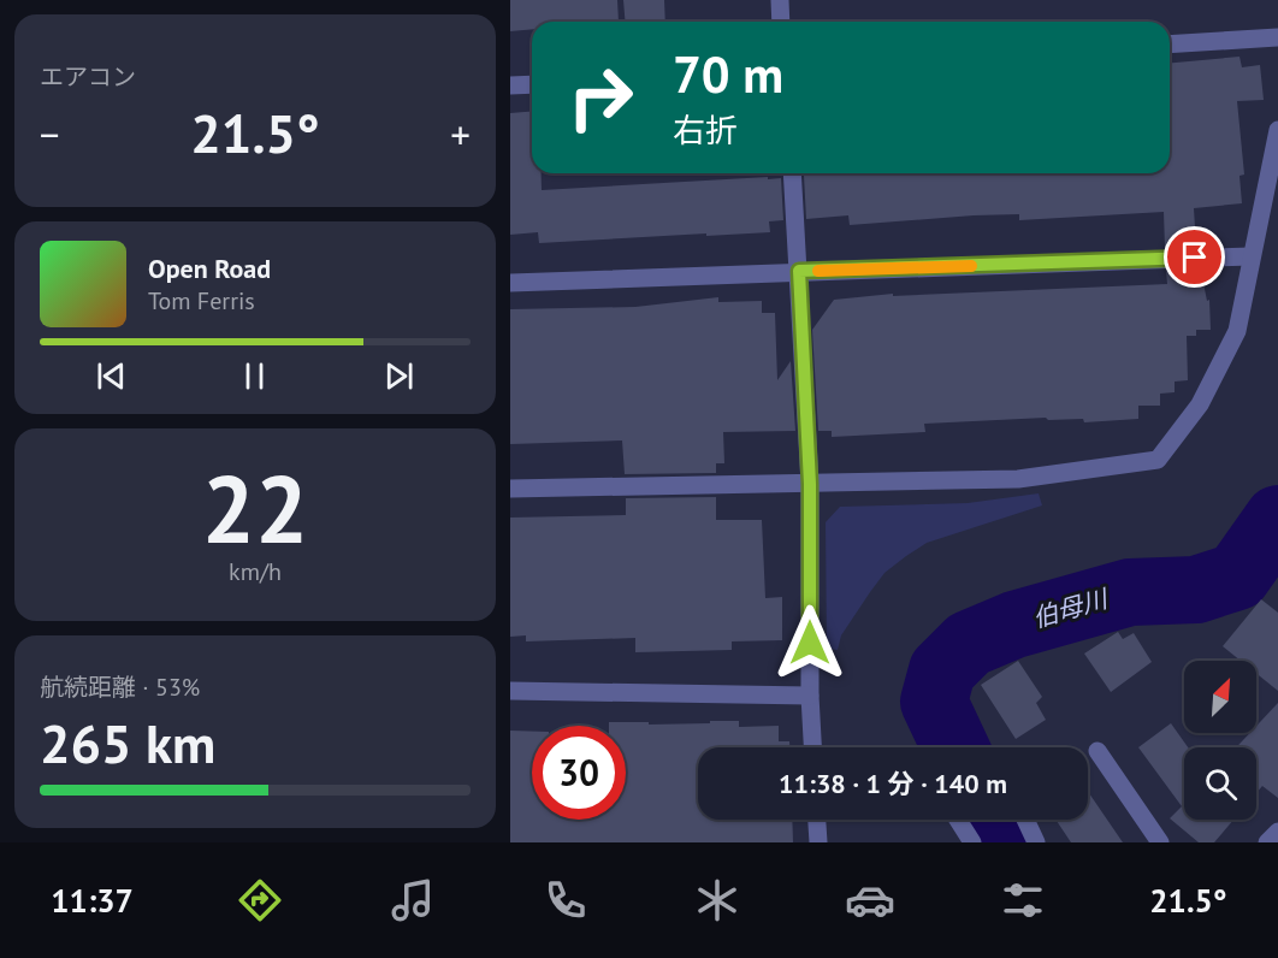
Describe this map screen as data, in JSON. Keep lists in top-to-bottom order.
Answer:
{
  "water": ["伯母川"],
  "north": "top right",
  "page": {
    "tile": [
      "エアコン",
      ["22", "km/h"],
      ["航続距離 · 53%", "265 km"]
    ],
    "turn": ["70 m", "右折"],
    "heat": ["−", "21.5°", "+"],
    "song": ["Open Road", "Tom Ferris"],
    "limit": "30",
    "trip": "11:38 · 1 分 · 140 m",
    "tabs": ["11:37", "21.5°"]
  }
}
